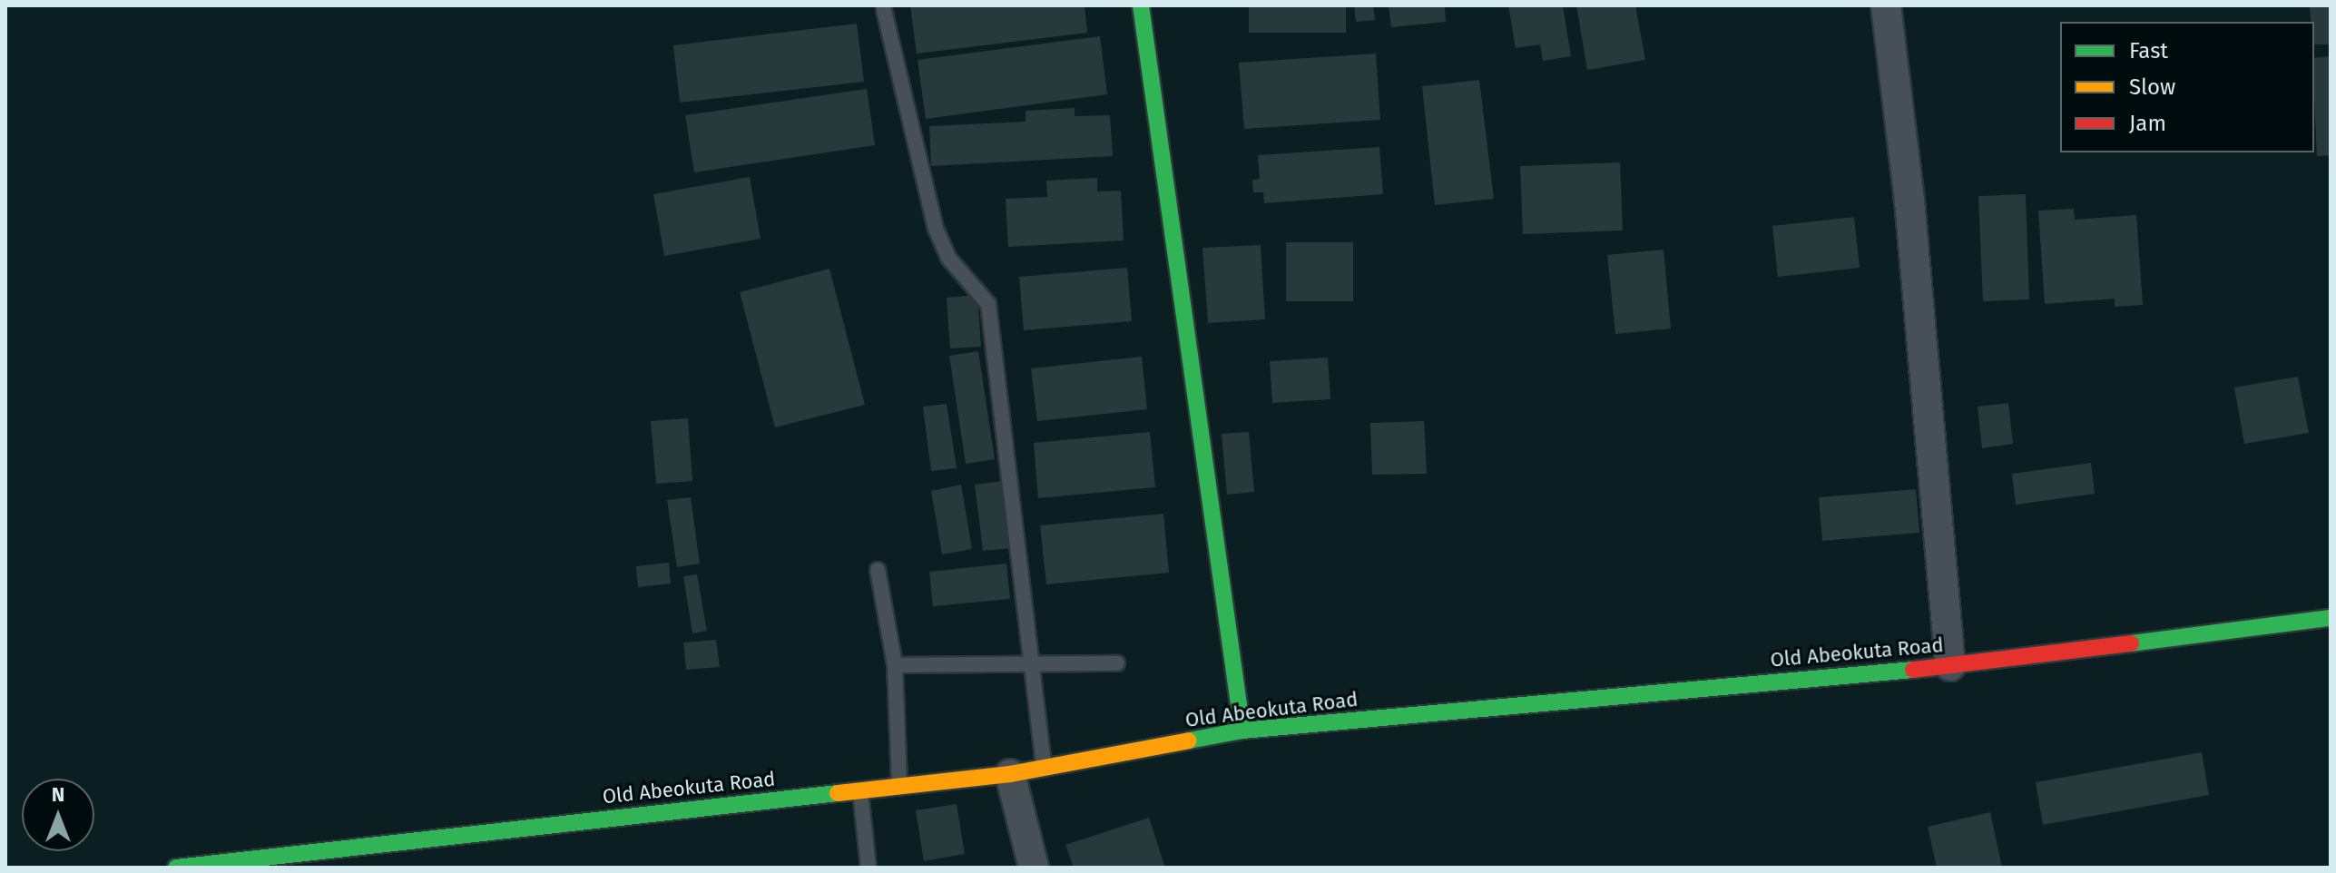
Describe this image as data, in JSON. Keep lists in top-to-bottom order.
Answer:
{
  "streets": {
    "main road": ["Old Abeokuta Road"]
  },
  "legend": ["Fast", "Slow", "Jam"],
  "north": "top"
}
